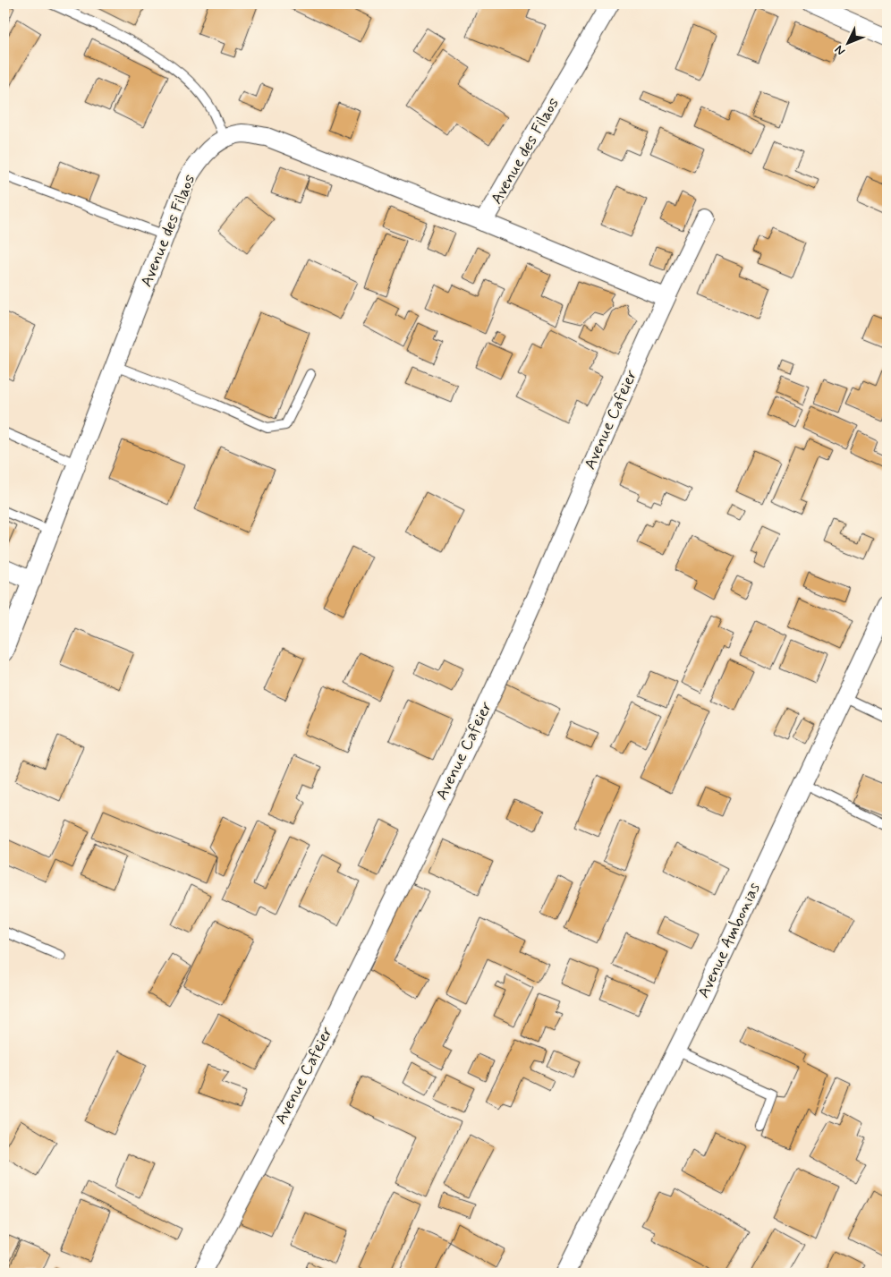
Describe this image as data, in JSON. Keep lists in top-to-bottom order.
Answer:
{
  "streets": {
    "street": ["Avenue des Filaos", "Avenue Cafeier", "Avenue Ambonias"]
  },
  "north": "bottom left"
}
